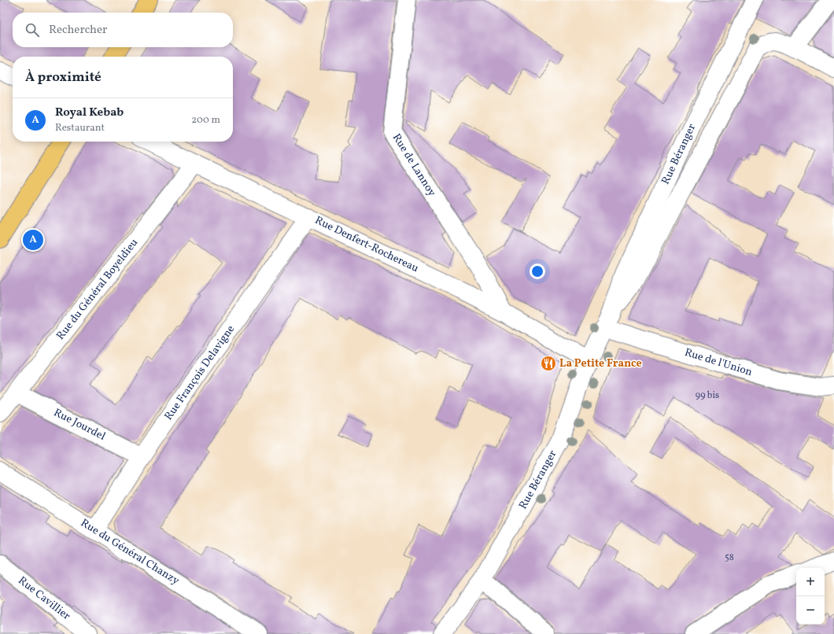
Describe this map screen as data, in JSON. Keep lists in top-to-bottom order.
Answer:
{
  "streets": {
    "street": [
      "Rue Béranger",
      "Rue de Lannoy",
      "Rue Denfert-Rochereau",
      "Rue du Général Boyeldieu",
      "Rue de l'Union",
      "Rue François Delavigne",
      "Rue Jourdel",
      "Rue du Général Chanzy",
      "Rue Cavillier"
    ]
  },
  "crossings": [
    ["Rue Béranger", "Rue Denfert-Rochereau"],
    ["Rue Béranger", "Rue de l'Union"],
    ["Rue de Lannoy", "Rue Denfert-Rochereau"],
    ["Rue Denfert-Rochereau", "Rue du Général Boyeldieu"],
    ["Rue Denfert-Rochereau", "Rue François Delavigne"],
    ["Rue du Général Boyeldieu", "Rue Jourdel"],
    ["Rue François Delavigne", "Rue Jourdel"],
    ["Rue François Delavigne", "Rue du Général Chanzy"]
  ],
  "places": {
    "restaurant": ["La Petite France"]
  },
  "house_numbers": ["99 bis", "58"],
  "page": {
    "search": "Rechercher",
    "heading": "À proximité",
    "list": [
      {
        "mark": "A",
        "name": "Royal Kebab",
        "note": "Restaurant",
        "value": "200 m"
      }
    ],
    "pins": "A",
    "map_buttons": ["+", "−"]
  }
}
